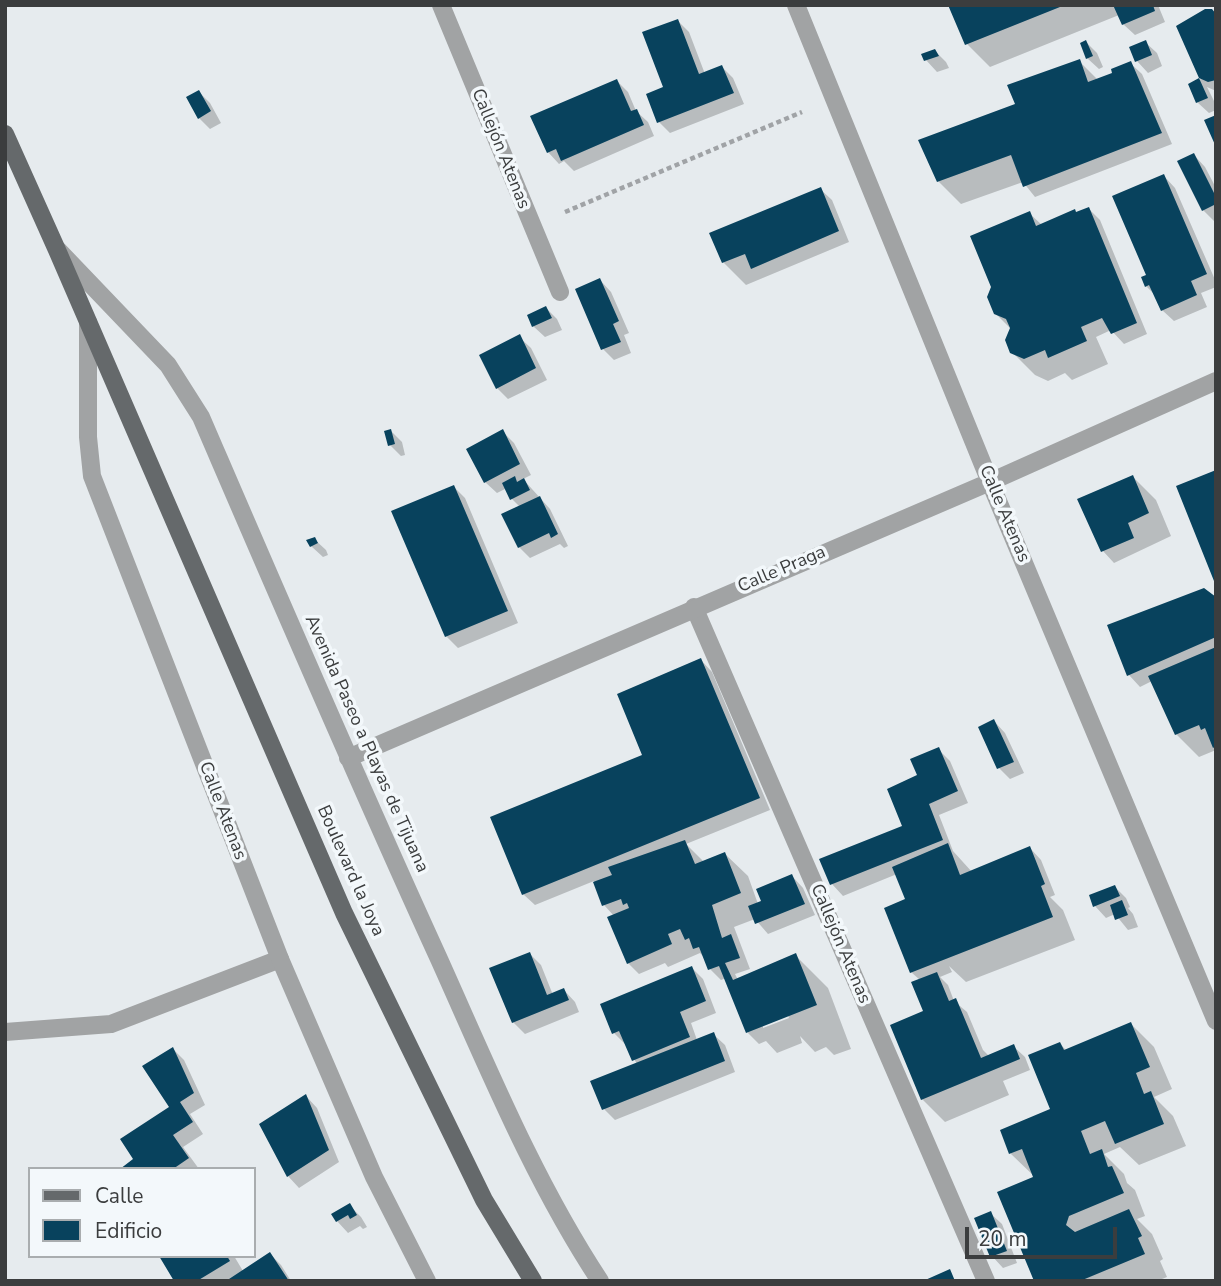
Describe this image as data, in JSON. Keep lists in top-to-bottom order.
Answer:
{
  "streets": {
    "main road": ["Avenida Paseo a Playas de Tijuana", "Boulevard la Joya"],
    "street": ["Callejón Atenas", "Calle Atenas", "Calle Praga"]
  },
  "crossings": [
    ["Callejón Atenas", "Calle Praga"],
    ["Calle Atenas", "Calle Praga"],
    ["Calle Atenas", "Avenida Paseo a Playas de Tijuana"],
    ["Calle Praga", "Avenida Paseo a Playas de Tijuana"],
    ["Avenida Paseo a Playas de Tijuana", "Boulevard la Joya"]
  ],
  "legend": ["Calle", "Edificio"],
  "scale_bar": "20 m"
}
